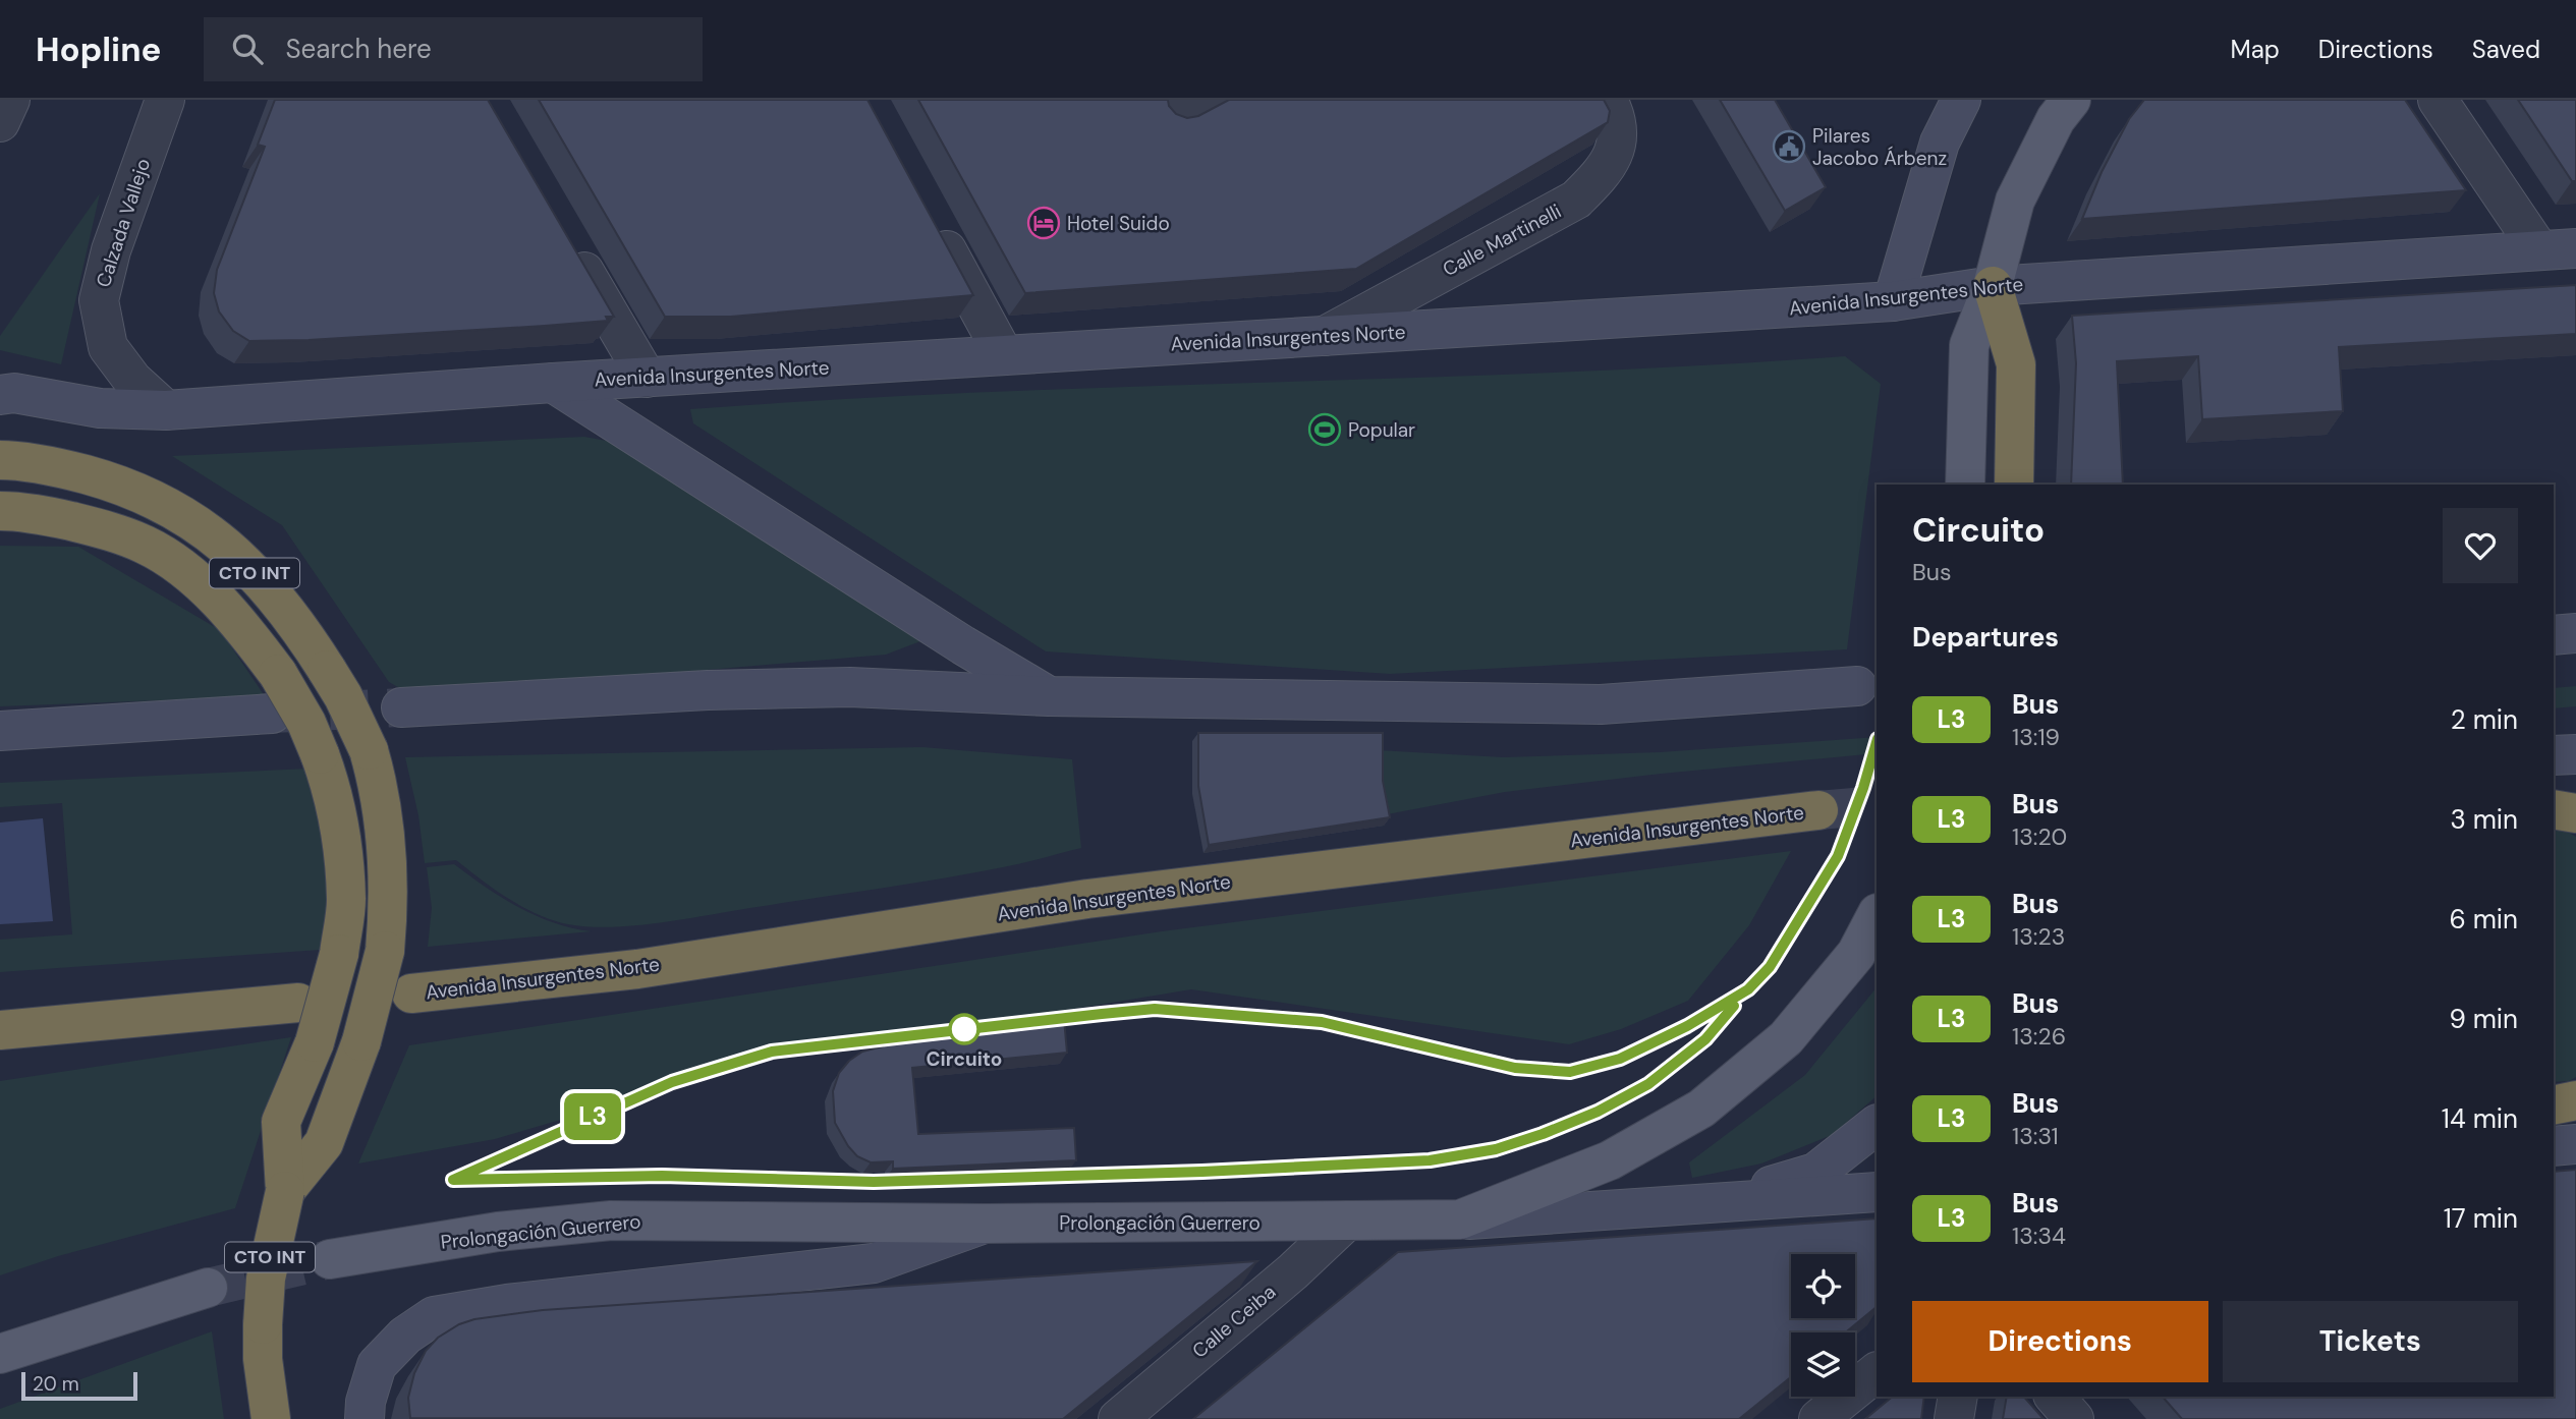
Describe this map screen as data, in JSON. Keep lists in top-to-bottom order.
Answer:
{
  "streets": {
    "highway": ["Avenida Insurgentes Norte", "CTO INT"],
    "main road": ["Prolongación Guerrero"],
    "street": ["Calzada Vallejo", "Calle Martinelli", "Calle Ceiba"]
  },
  "crossings": [
    ["Calzada Vallejo", "Avenida Insurgentes Norte"],
    ["Calle Martinelli", "Avenida Insurgentes Norte"],
    ["Prolongación Guerrero", "Calle Ceiba"]
  ],
  "places": {
    "public building": ["Pilares Jacobo Árbenz"],
    "hotel": ["Hotel Suido"],
    "sports": ["Popular"],
    "other": ["Circuito"]
  },
  "lines": ["bus line L3"],
  "scale_bar": "20 m",
  "page": {
    "header": "Hopline",
    "search": "Search here",
    "nav": ["Map", "Directions", "Saved"],
    "on_map": "L3",
    "heading": [
      ["Circuito", "Bus"],
      "Departures"
    ],
    "list": [
      {
        "mark": "L3",
        "name": "Bus",
        "note": "13:19",
        "value": "2 min"
      },
      {
        "mark": "L3",
        "name": "Bus",
        "note": "13:20",
        "value": "3 min"
      },
      {
        "mark": "L3",
        "name": "Bus",
        "note": "13:23",
        "value": "6 min"
      },
      {
        "mark": "L3",
        "name": "Bus",
        "note": "13:26",
        "value": "9 min"
      },
      {
        "mark": "L3",
        "name": "Bus",
        "note": "13:31",
        "value": "14 min"
      },
      {
        "mark": "L3",
        "name": "Bus",
        "note": "13:34",
        "value": "17 min"
      }
    ],
    "buttons": ["Directions", "Tickets"],
    "scale": "20 m"
  }
}
